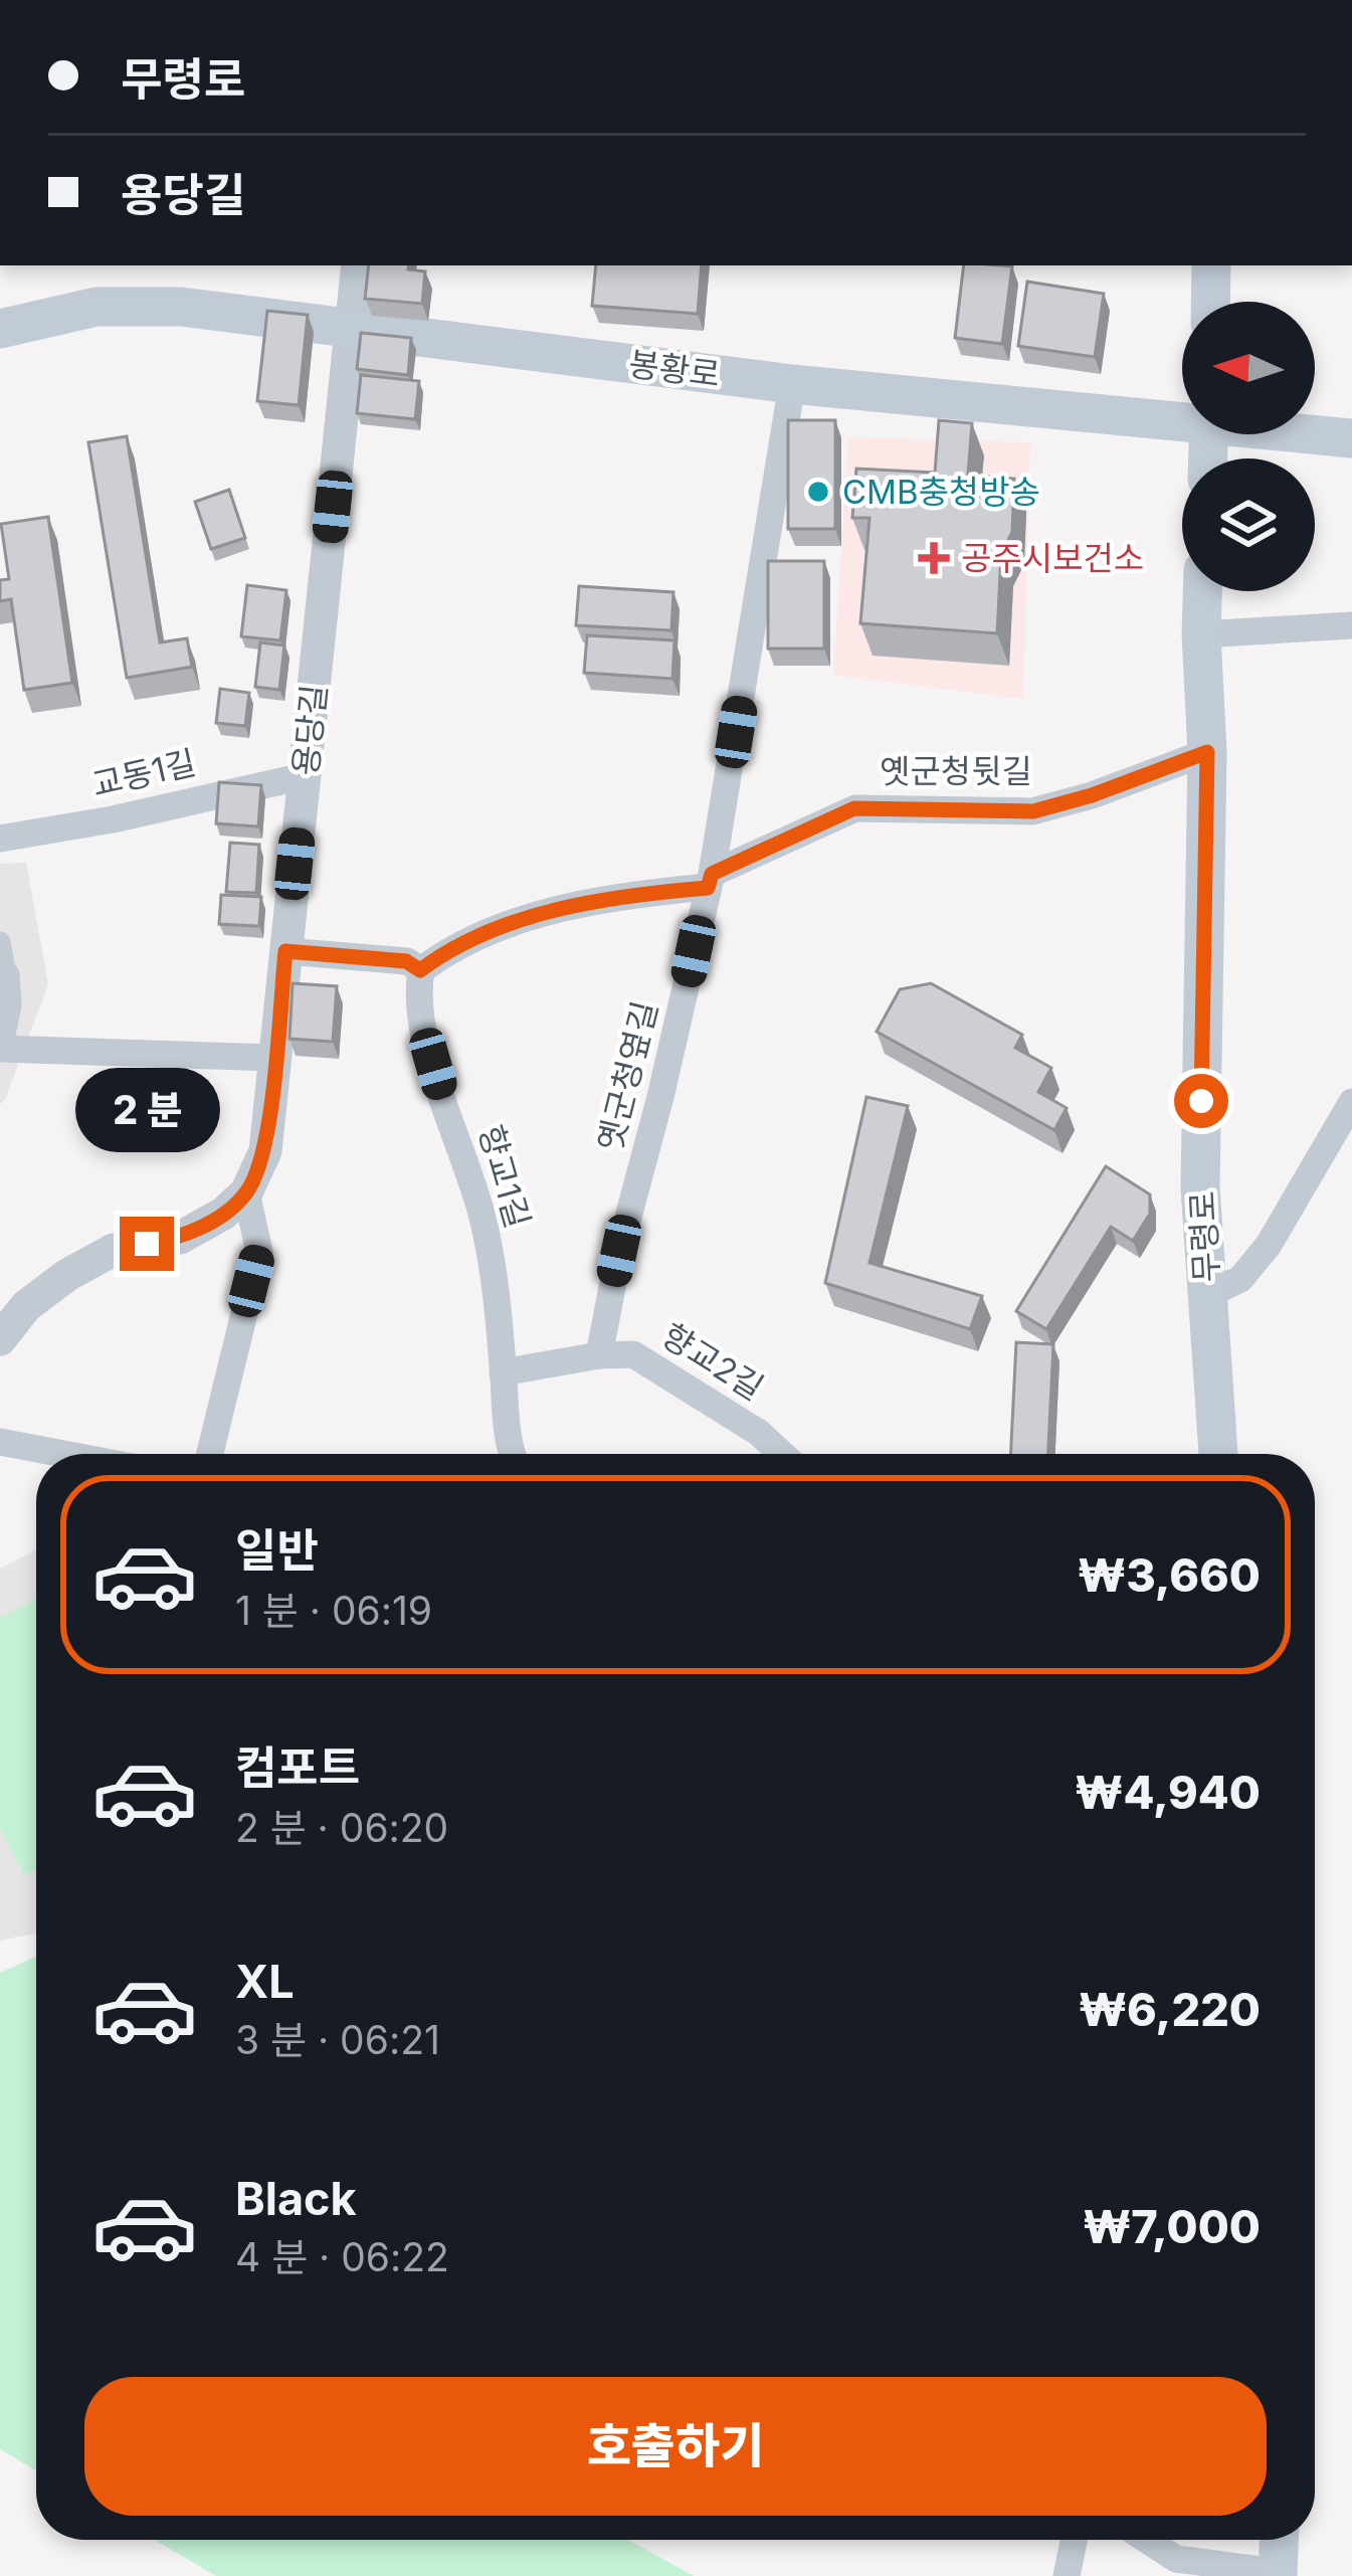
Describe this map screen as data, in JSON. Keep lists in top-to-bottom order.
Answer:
{
  "streets": {
    "main road": ["봉황로", "무령로"],
    "street": [
      "용당길",
      "옛군청뒷길",
      "교동1길",
      "옛군청옆길",
      "향교1길",
      "향교2길"
    ]
  },
  "crossings": [
    ["봉황로", "용당길"],
    ["봉황로", "옛군청옆길"],
    ["용당길", "교동1길"],
    ["옛군청뒷길", "옛군청옆길"],
    ["옛군청뒷길", "향교1길"],
    ["옛군청뒷길", "무령로"],
    ["옛군청옆길", "향교2길"],
    ["향교1길", "향교2길"]
  ],
  "places": {
    "other": ["CMB충청방송"],
    "health": ["공주시보건소"]
  },
  "north": "left",
  "page": {
    "banner": ["무령로", "용당길"],
    "bubble": "2 분",
    "list": [
      {
        "name": "일반",
        "note": "1 분 · 06:19",
        "value": "₩3,660"
      },
      {
        "name": "컴포트",
        "note": "2 분 · 06:20",
        "value": "₩4,940"
      },
      {
        "name": "XL",
        "note": "3 분 · 06:21",
        "value": "₩6,220"
      },
      {
        "name": "Black",
        "note": "4 분 · 06:22",
        "value": "₩7,000"
      }
    ],
    "buttons": "호출하기"
  }
}
